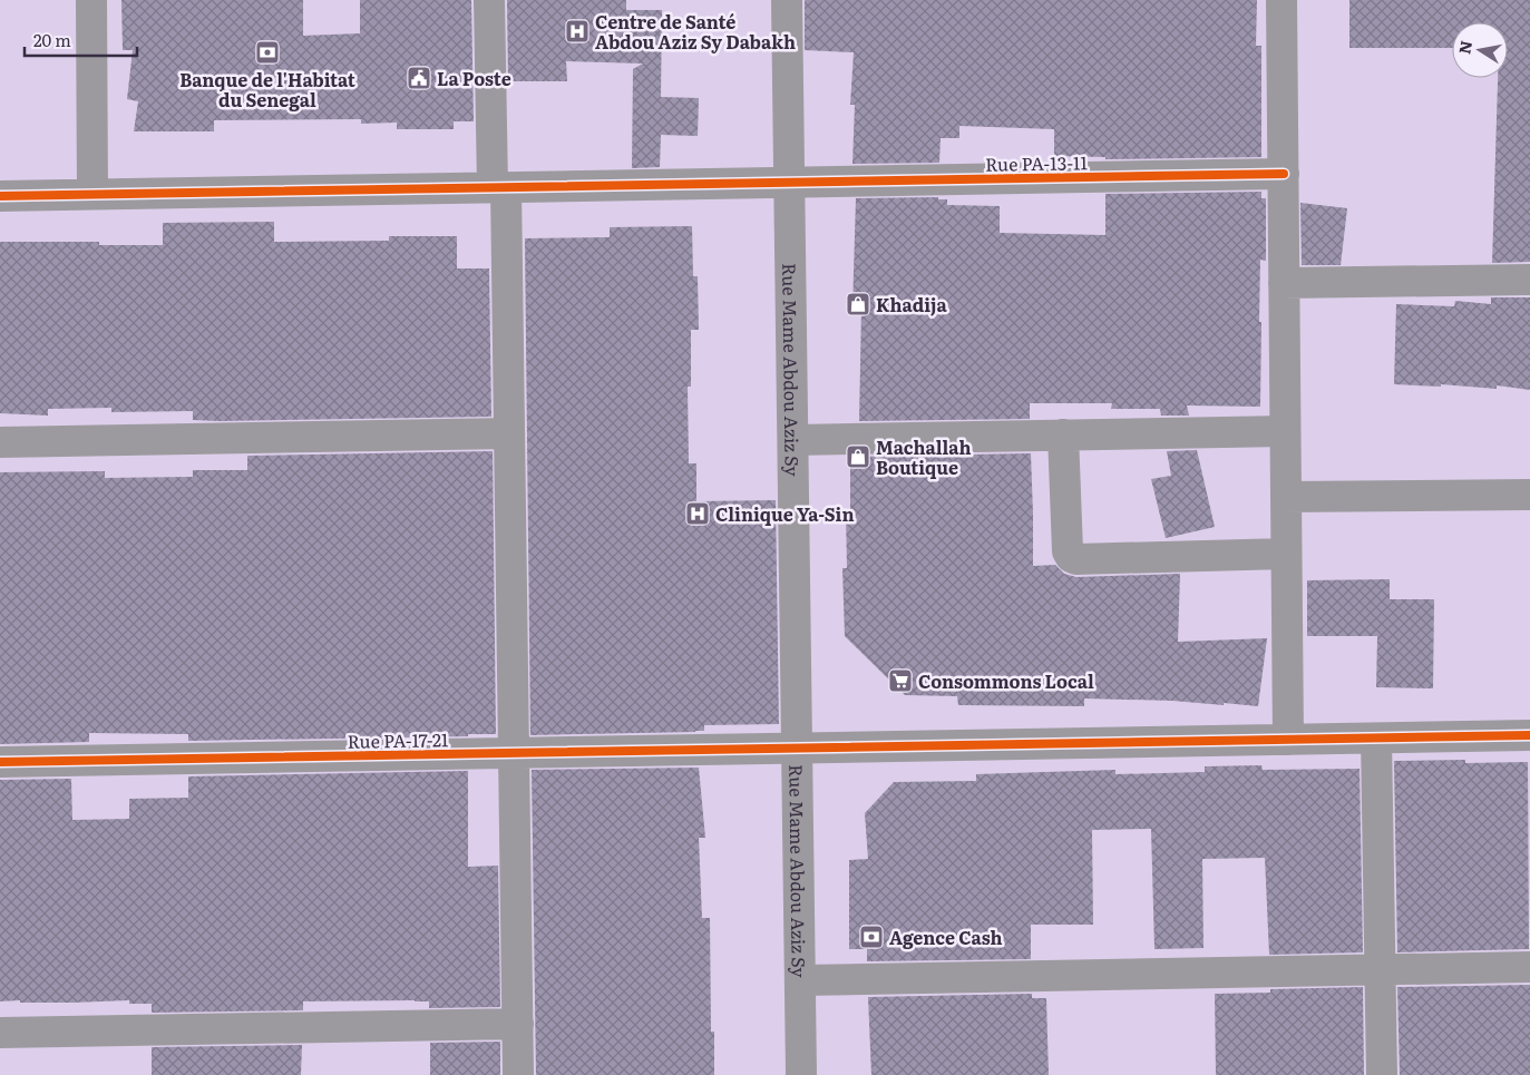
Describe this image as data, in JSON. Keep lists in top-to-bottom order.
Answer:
{
  "streets": {
    "street": ["Rue PA-13-11", "Rue Mame Abdou Aziz Sy", "Rue PA-17-21"]
  },
  "crossings": [
    ["Rue PA-13-11", "Rue Mame Abdou Aziz Sy"],
    ["Rue Mame Abdou Aziz Sy", "Rue PA-17-21"]
  ],
  "places": {
    "hospital": ["Centre de Santé Abdou Aziz Sy Dabakh", "Clinique Ya-Sin"],
    "bank": ["Banque de l'Habitat du Senegal", "Agence Cash"],
    "public building": ["La Poste"],
    "shop": ["Khadija", "Machallah Boutique"],
    "supermarket": ["Consommons Local"]
  },
  "scale_bar": "20 m",
  "north": "left"
}
